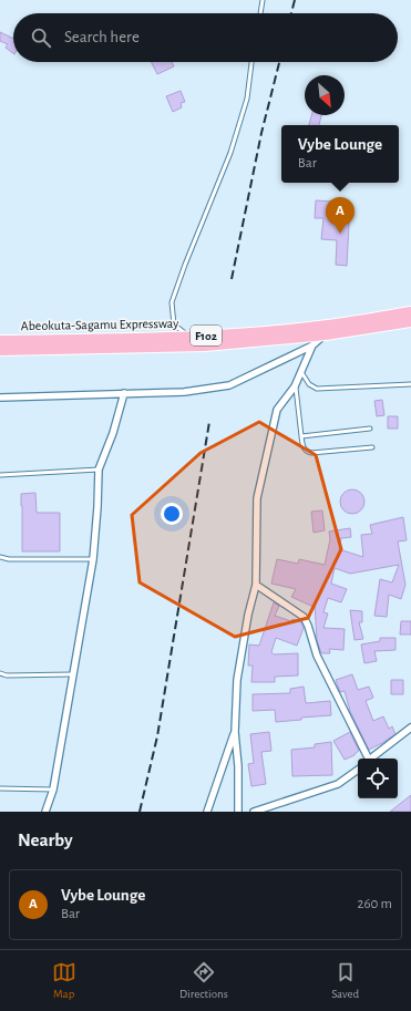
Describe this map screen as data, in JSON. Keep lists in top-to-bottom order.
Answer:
{
  "streets": {
    "highway": ["Abeokuta-Sagamu Expressway", "F102"]
  },
  "north": "bottom right",
  "page": {
    "search": "Search here",
    "popup": ["Vybe Lounge", "Bar"],
    "pins": "A",
    "heading": "Nearby",
    "list": [
      {
        "mark": "A",
        "name": "Vybe Lounge",
        "note": "Bar",
        "value": "260 m"
      }
    ],
    "nav": ["Map", "Directions", "Saved"]
  }
}
